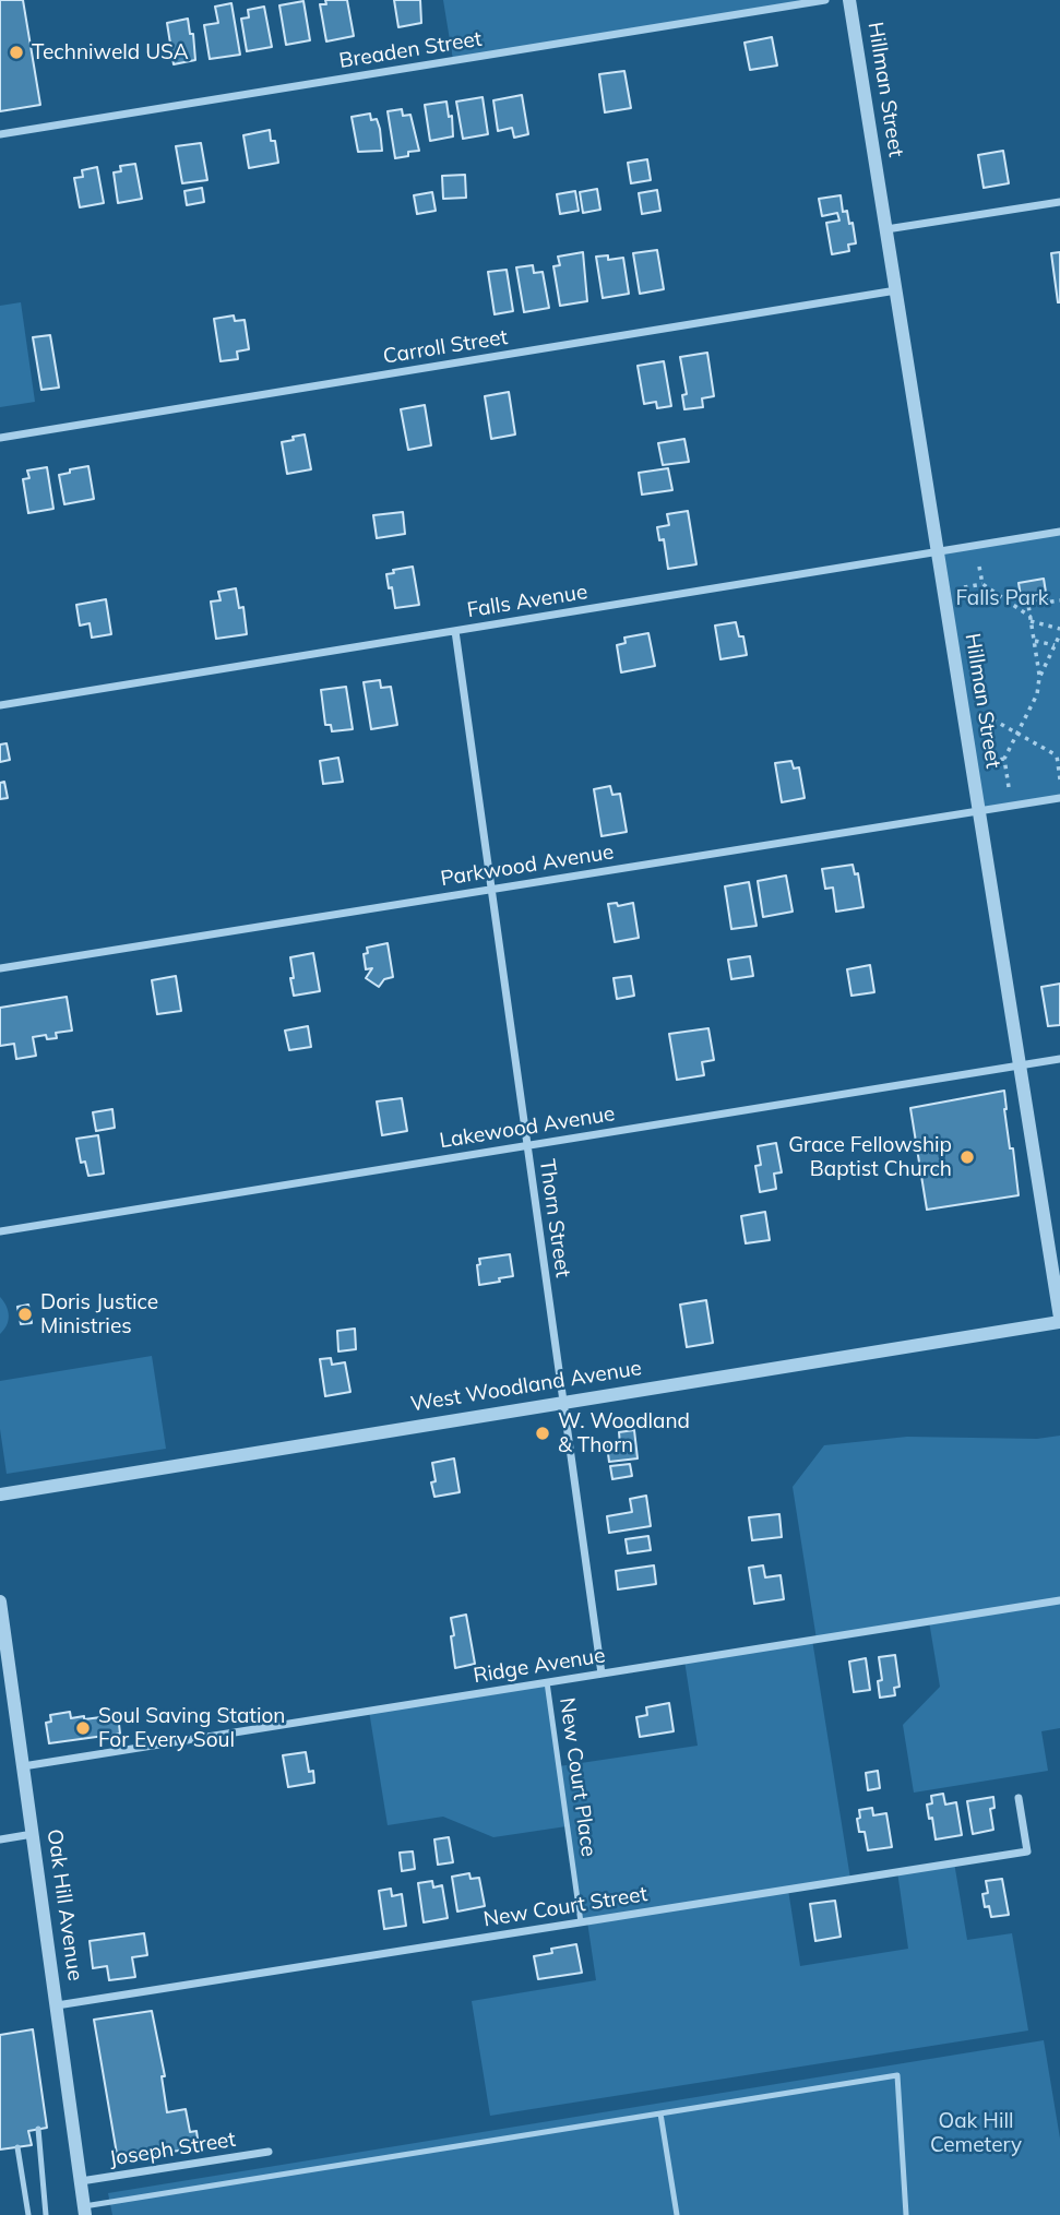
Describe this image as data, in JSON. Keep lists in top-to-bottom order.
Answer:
{
  "streets": {
    "street": [
      "Breaden Street",
      "Hillman Street",
      "Carroll Street",
      "Falls Avenue",
      "Parkwood Avenue",
      "Lakewood Avenue",
      "Thorn Street",
      "West Woodland Avenue",
      "Ridge Avenue",
      "Oak Hill Avenue",
      "New Court Street",
      "Joseph Street"
    ],
    "lane": ["New Court Place"]
  },
  "crossings": [
    ["Hillman Street", "Carroll Street"],
    ["Hillman Street", "Falls Avenue"],
    ["Hillman Street", "Parkwood Avenue"],
    ["Hillman Street", "Lakewood Avenue"],
    ["Hillman Street", "West Woodland Avenue"],
    ["Falls Avenue", "Thorn Street"],
    ["Parkwood Avenue", "Thorn Street"],
    ["Lakewood Avenue", "Thorn Street"],
    ["Thorn Street", "West Woodland Avenue"],
    ["Thorn Street", "Ridge Avenue"],
    ["Ridge Avenue", "New Court Place"],
    ["Ridge Avenue", "Oak Hill Avenue"],
    ["New Court Place", "New Court Street"],
    ["Oak Hill Avenue", "New Court Street"],
    ["Oak Hill Avenue", "Joseph Street"]
  ],
  "parks": ["Falls Park", "Oak Hill Cemetery"],
  "places": [
    "Techniweld USA",
    "Grace Fellowship Baptist Church",
    "Doris Justice Ministries",
    "W. Woodland & Thorn",
    "Soul Saving Station For Every Soul"
  ]
}
